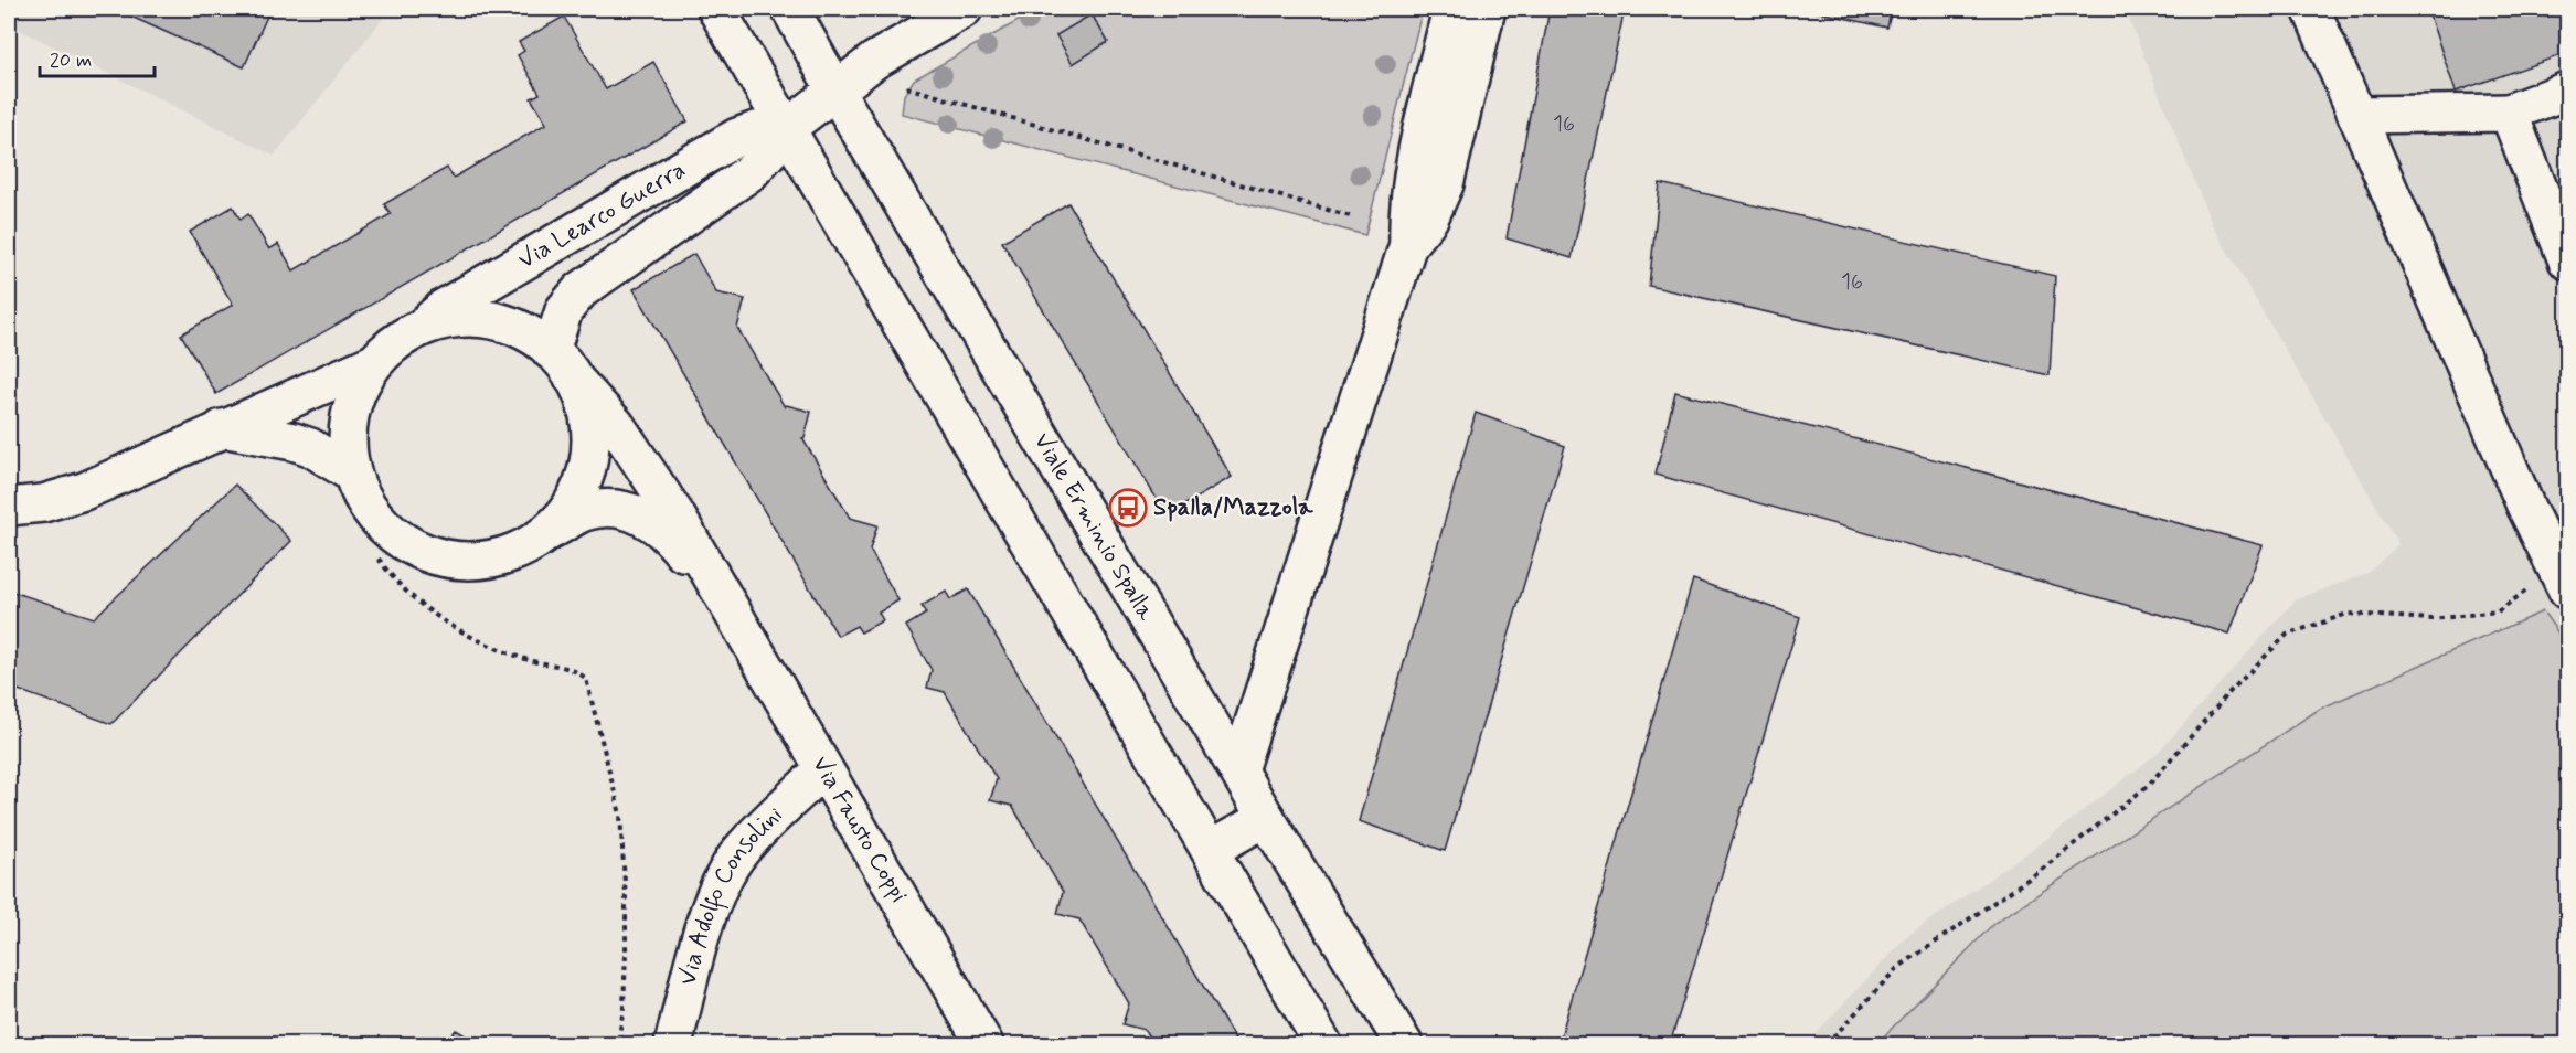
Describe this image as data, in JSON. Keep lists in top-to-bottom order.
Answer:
{
  "streets": {
    "street": [
      "Via Learco Guerra",
      "Viale Erminio Spalla",
      "Via Fausto Coppi",
      "Via Adolfo Consolini"
    ]
  },
  "crossings": [
    ["Via Learco Guerra", "Viale Erminio Spalla"],
    ["Via Learco Guerra", "Via Fausto Coppi"],
    ["Via Fausto Coppi", "Via Adolfo Consolini"]
  ],
  "places": {
    "bus stop": ["Spalla/Mazzola"]
  },
  "house_numbers": ["16", "16"],
  "scale_bar": "20 m"
}
